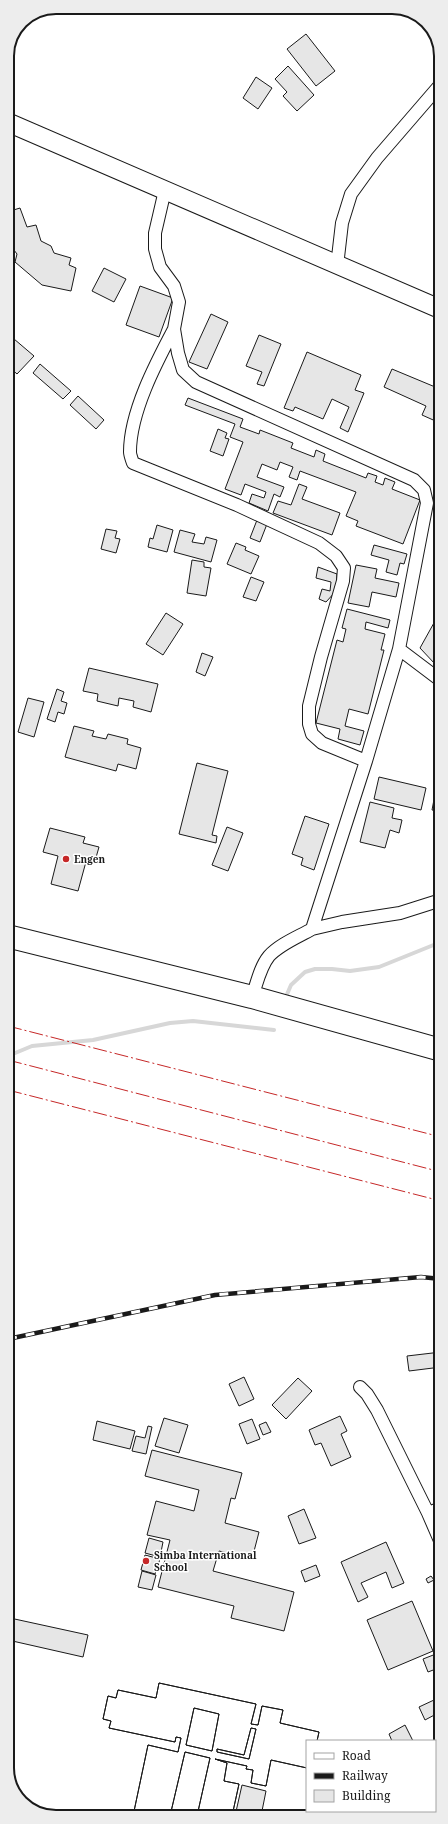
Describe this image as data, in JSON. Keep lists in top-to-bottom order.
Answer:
{
  "places": ["Engen", "Simba International School"],
  "legend": ["Road", "Railway", "Building"]
}
